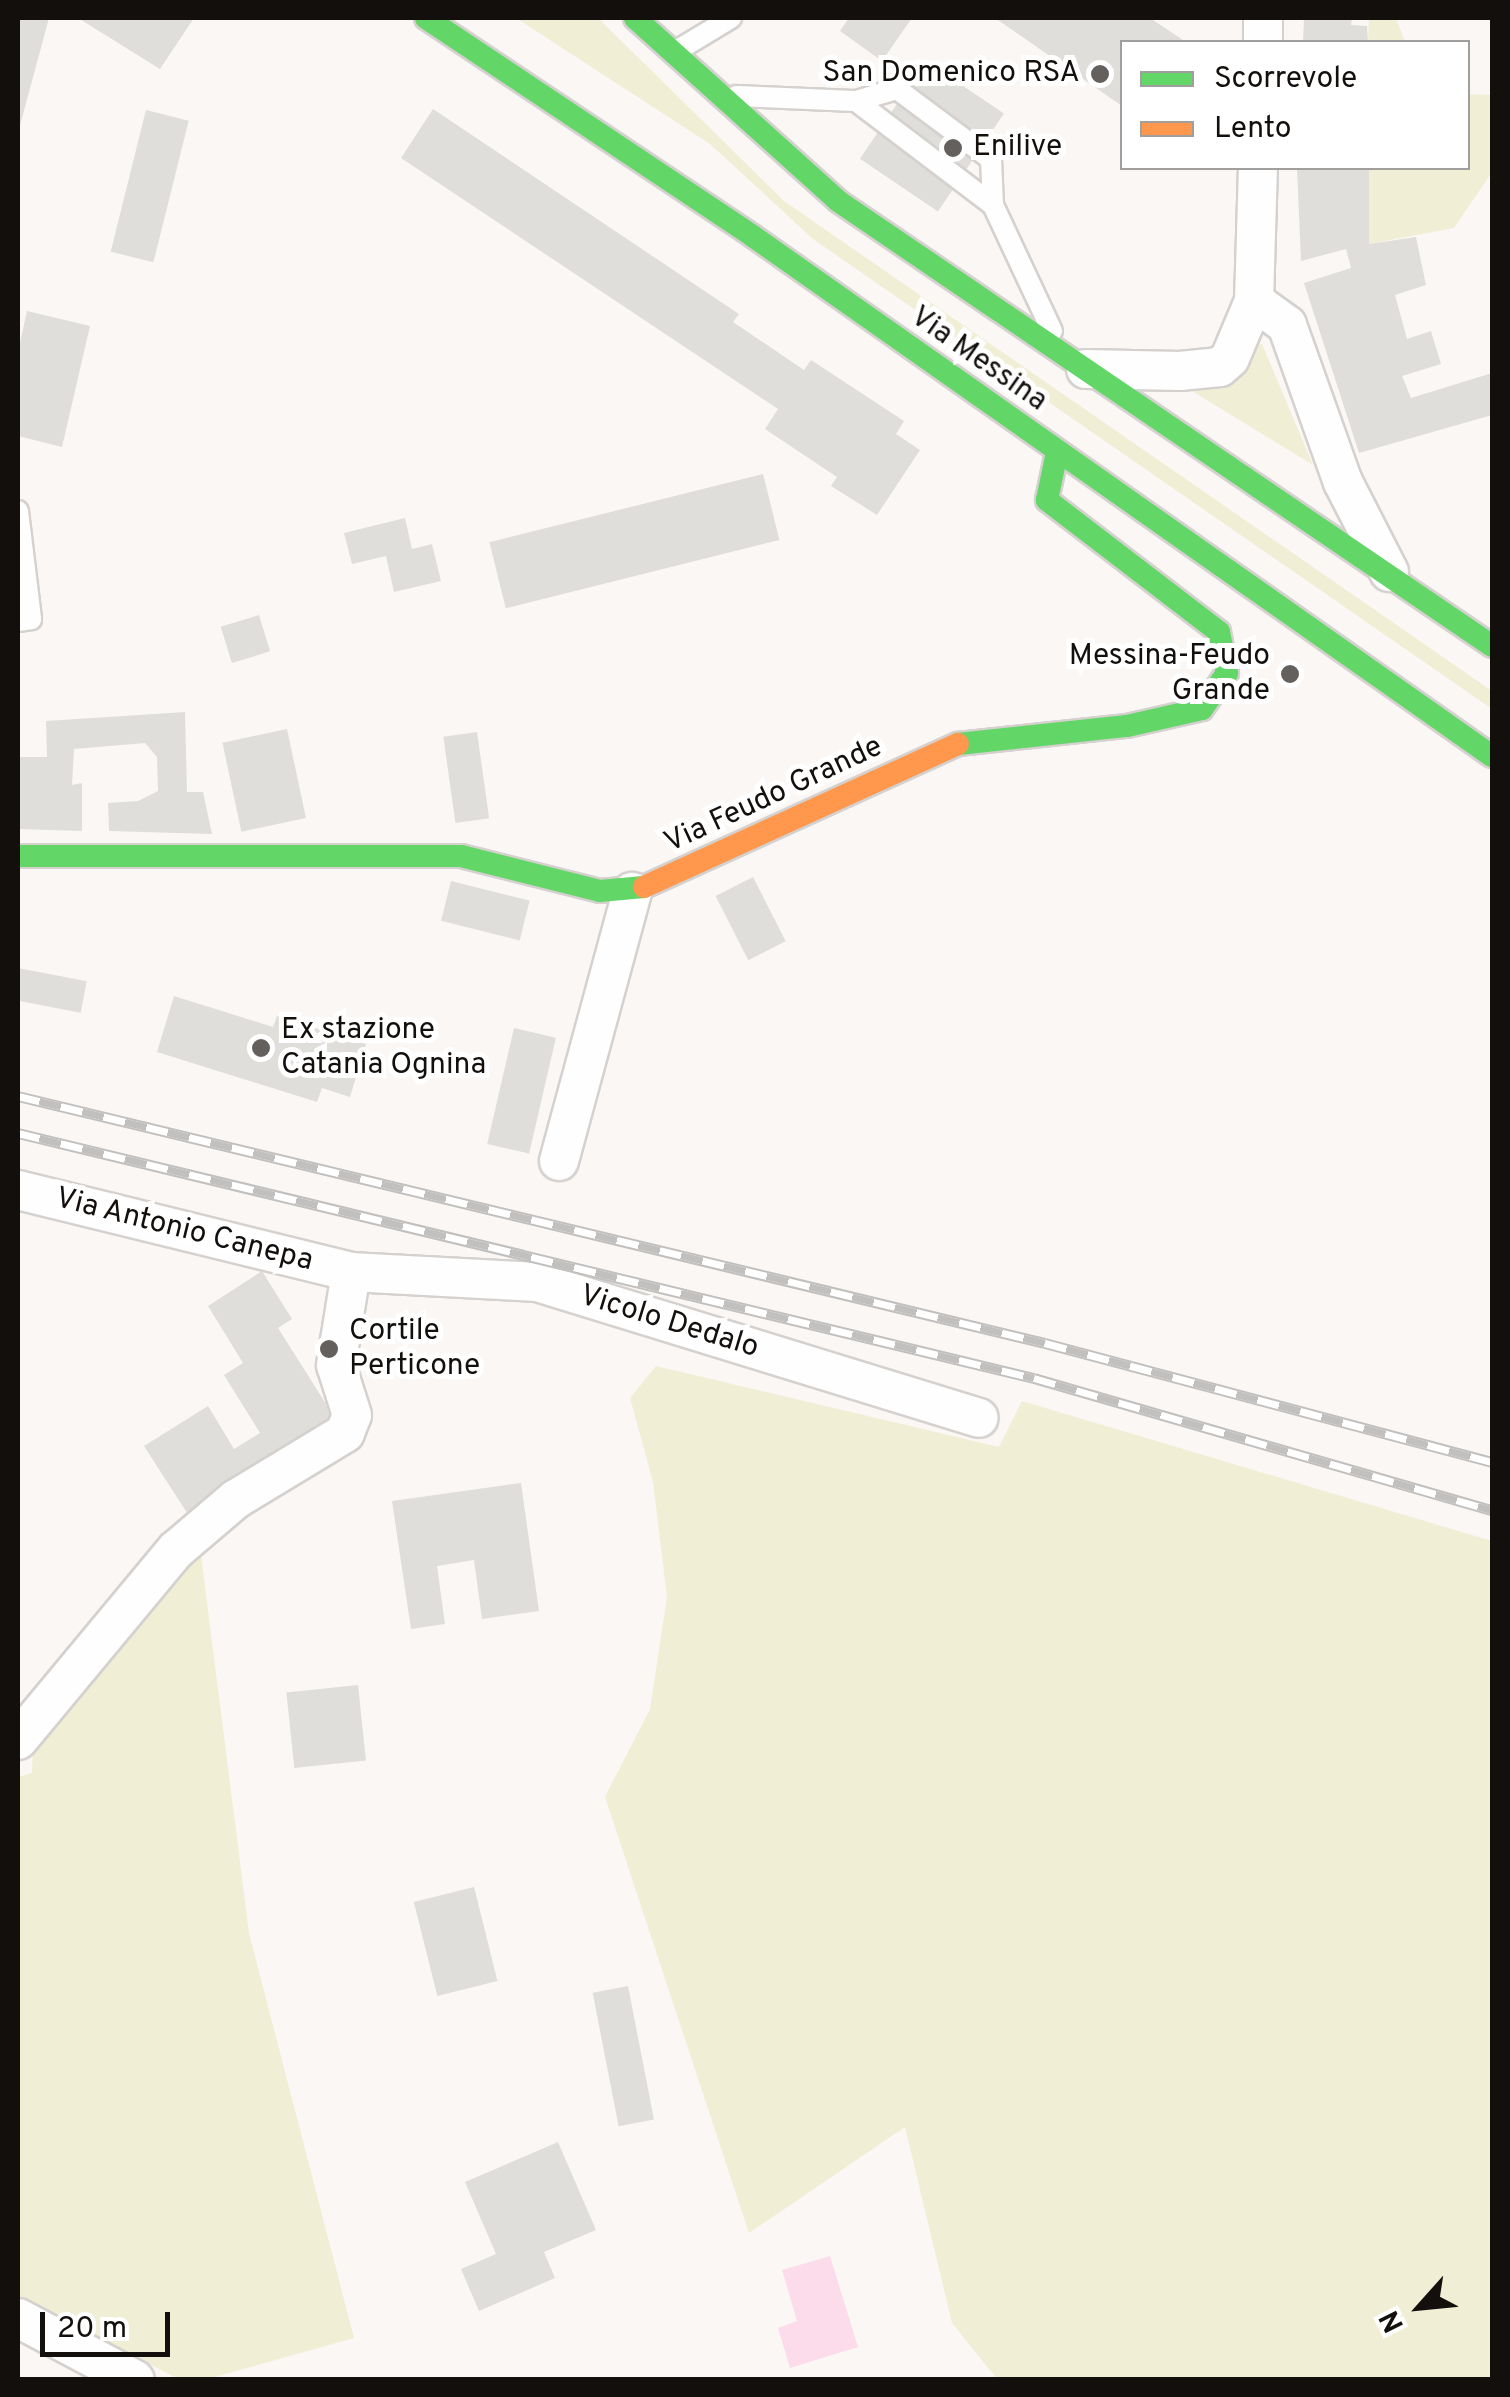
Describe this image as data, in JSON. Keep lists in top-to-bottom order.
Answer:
{
  "streets": {
    "main road": ["Via Messina", "Via Feudo Grande"],
    "street": ["Via Antonio Canepa", "Vicolo Dedalo"]
  },
  "crossings": [
    ["Via Messina", "Via Feudo Grande"],
    ["Via Antonio Canepa", "Vicolo Dedalo"]
  ],
  "places": [
    "San Domenico RSA",
    "Enilive",
    "Messina-Feudo Grande",
    "Ex stazione Catania Ognina",
    "Cortile Perticone"
  ],
  "legend": ["Scorrevole", "Lento"],
  "scale_bar": "20 m",
  "north": "bottom left"
}
